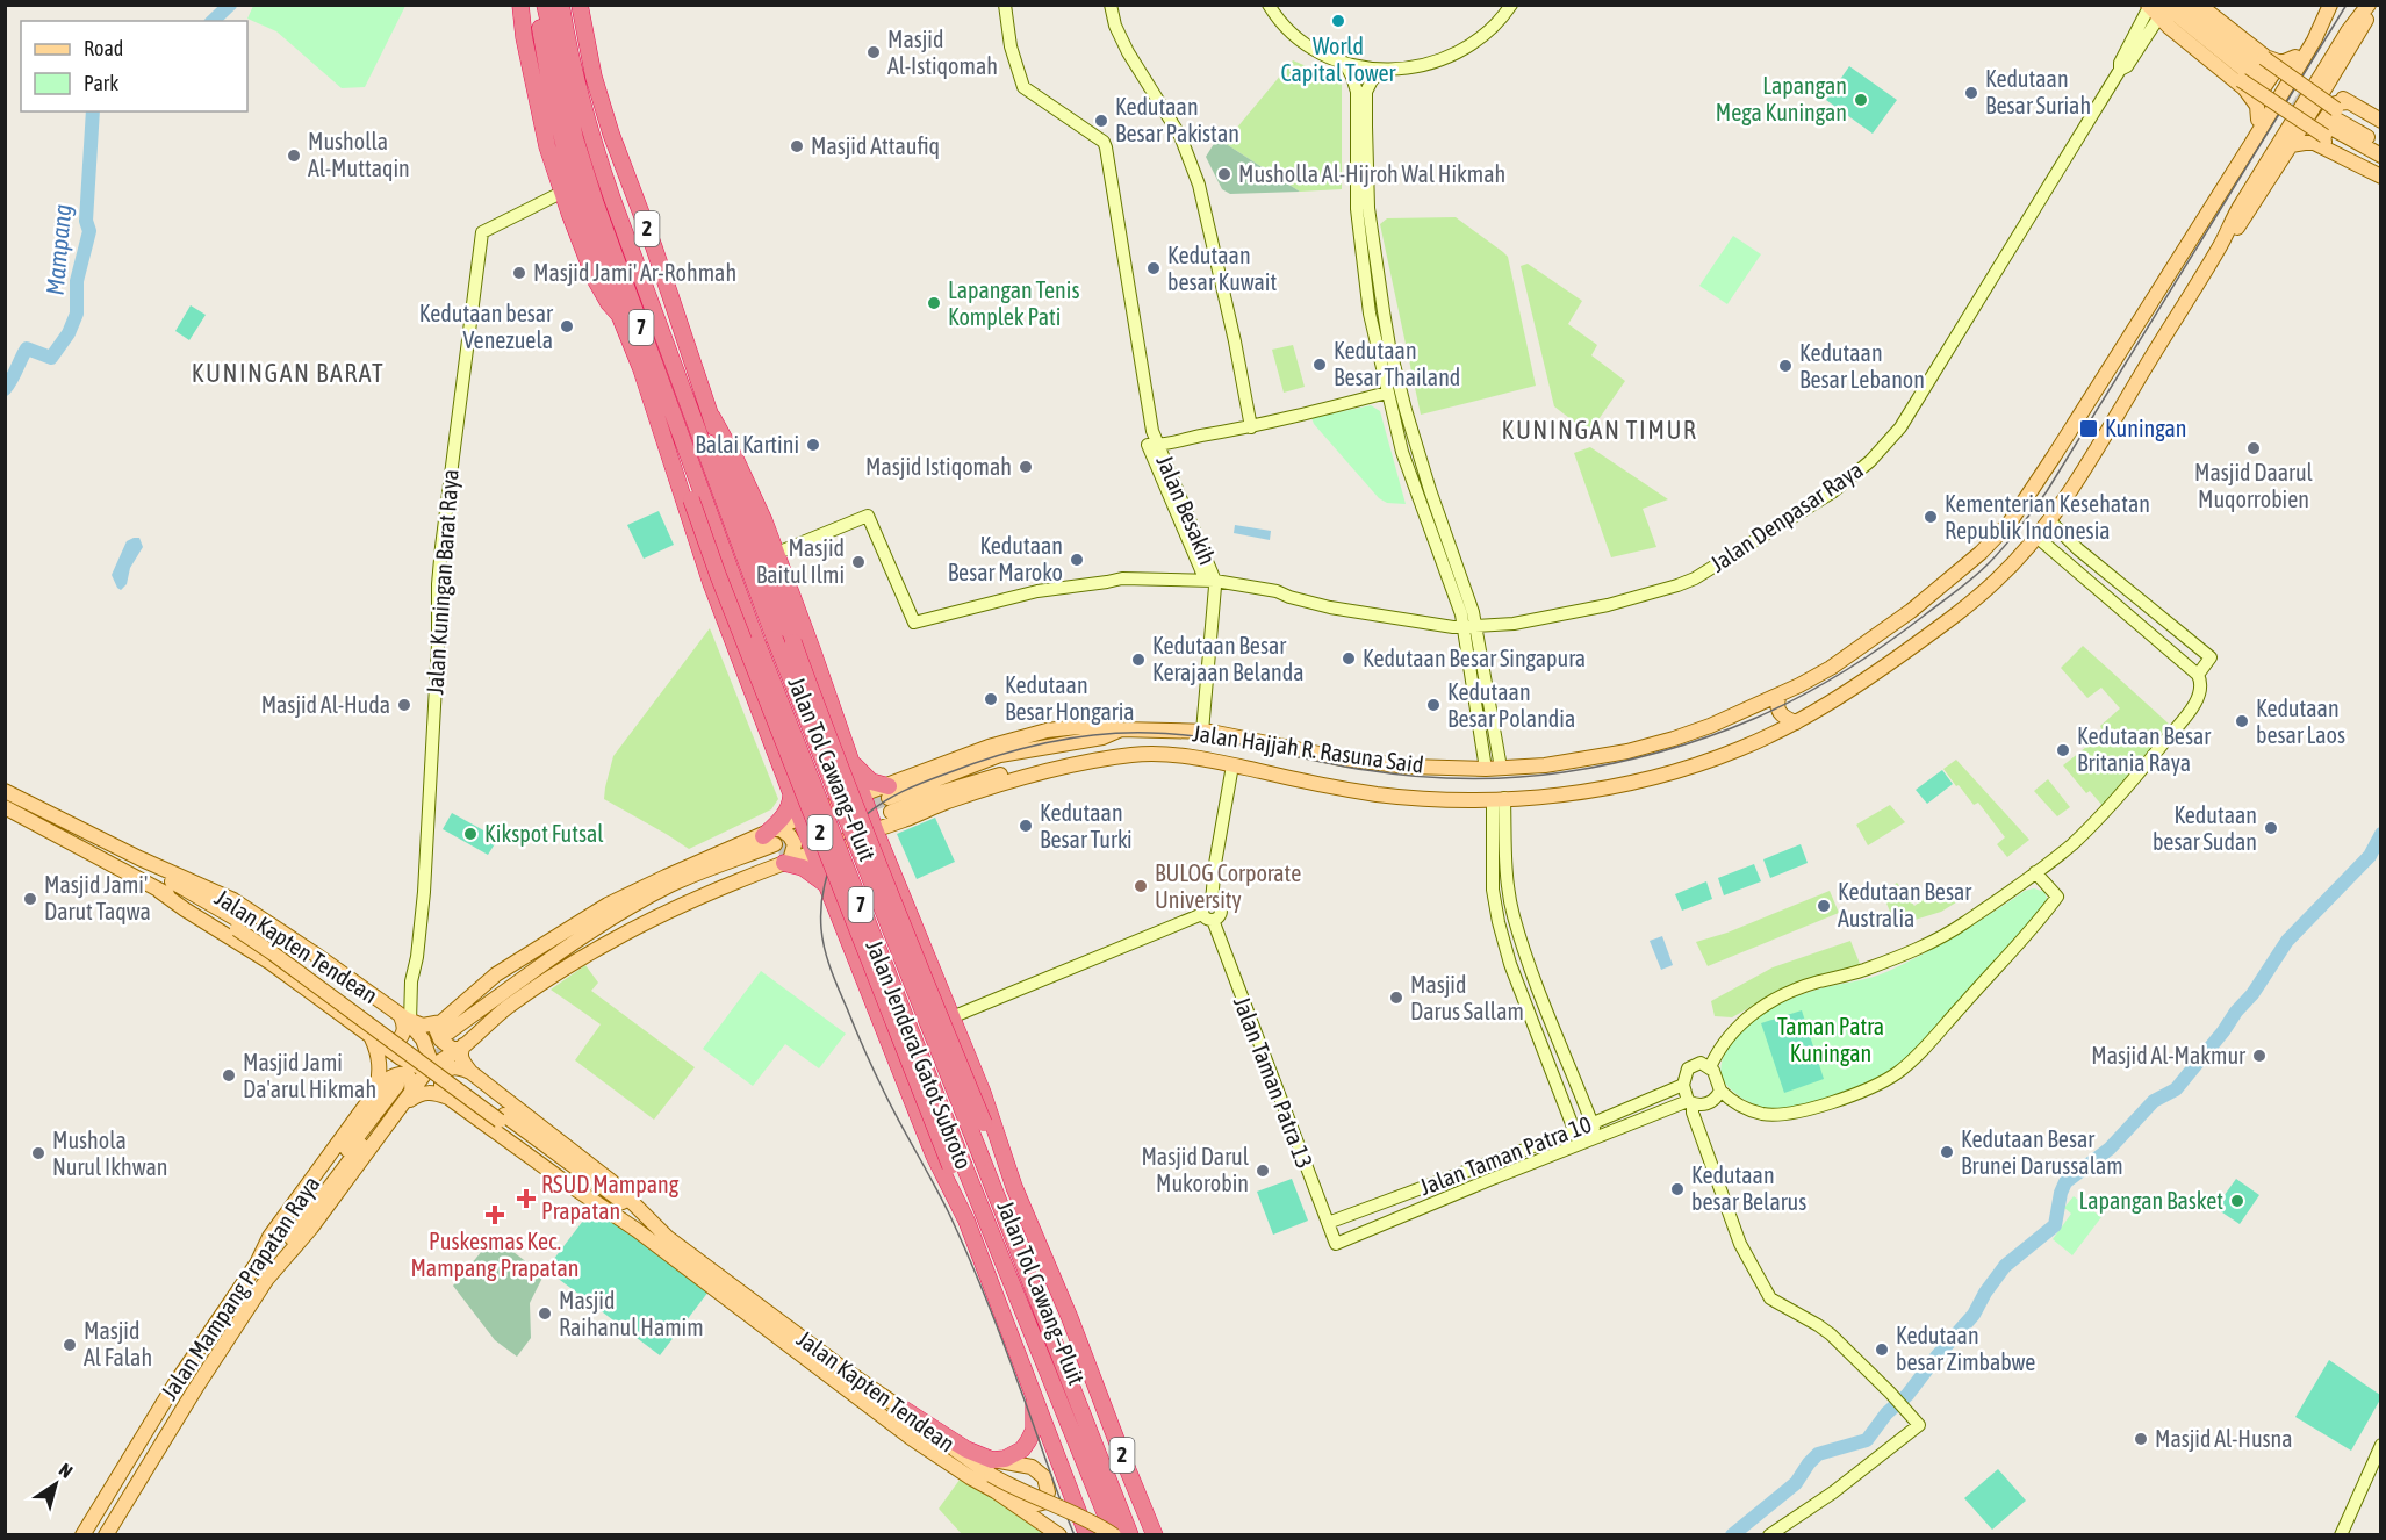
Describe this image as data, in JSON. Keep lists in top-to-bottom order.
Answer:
{
  "streets": {
    "highway": [
      "2",
      "7",
      "Jalan Tol Cawang–Pluit",
      "Jalan Jenderal Gatot Subroto"
    ],
    "main road": ["Jalan Hajjah R. Rasuna Said", "Jalan Kapten Tendean", "Jalan Mampang Prapatan Raya"],
    "street": [
      "Jalan Besakih",
      "Jalan Denpasar Raya",
      "Jalan Kuningan Barat Raya",
      "Jalan Taman Patra 13",
      "Jalan Taman Patra 10"
    ]
  },
  "crossings": [
    ["Jalan Besakih", "Jalan Denpasar Raya"],
    ["Jalan Besakih", "Jalan Hajjah R. Rasuna Said"],
    ["Jalan Denpasar Raya", "Jalan Jenderal Gatot Subroto"],
    ["Jalan Kuningan Barat Raya", "Jalan Kapten Tendean"],
    ["Jalan Kuningan Barat Raya", "Jalan Jenderal Gatot Subroto"],
    ["Jalan Hajjah R. Rasuna Said", "Jalan Jenderal Gatot Subroto"],
    ["Jalan Tol Cawang–Pluit", "Jalan Kapten Tendean"],
    ["Jalan Tol Cawang–Pluit", "Jalan Jenderal Gatot Subroto"],
    ["Jalan Kapten Tendean", "Jalan Mampang Prapatan Raya"],
    ["Jalan Taman Patra 13", "Jalan Taman Patra 10"]
  ],
  "districts": ["KUNINGAN BARAT", "KUNINGAN TIMUR"],
  "water": ["Mampang"],
  "parks": ["Taman Patra Kuningan"],
  "places": {
    "other": [
      "World Capital Tower",
      "Masjid Al-Istiqomah",
      "Kedutaan Besar Suriah",
      "Lapangan Mega Kuningan",
      "Kedutaan Besar Pakistan",
      "Masjid Attaufiq",
      "Musholla Al-Muttaqin",
      "Musholla Al-Hijroh Wal Hikmah",
      "Kedutaan besar Kuwait",
      "Masjid Jami' Ar-Rohmah",
      "Lapangan Tenis Komplek Pati",
      "Kedutaan besar Venezuela",
      "Kedutaan Besar Thailand",
      "Kedutaan Besar Lebanon",
      "Balai Kartini",
      "Masjid Daarul Muqorrobien",
      "Masjid Istiqomah",
      "Kementerian Kesehatan Republik Indonesia",
      "Kedutaan Besar Maroko",
      "Masjid Baitul Ilmi",
      "Kedutaan Besar Singapura",
      "Kedutaan Besar Kerajaan Belanda",
      "Kedutaan Besar Hongaria",
      "Masjid Al-Huda",
      "Kedutaan Besar Polandia",
      "Kedutaan besar Laos",
      "Kedutaan Besar Britania Raya",
      "Kedutaan Besar Turki",
      "Kedutaan besar Sudan",
      "Kikspot Futsal",
      "BULOG Corporate University",
      "Masjid Jami' Darut Taqwa",
      "Kedutaan Besar Australia",
      "Masjid Darus Sallam",
      "Masjid Al-Makmur",
      "Masjid Jami Da'arul Hikmah",
      "Kedutaan Besar Brunei Darussalam",
      "Mushola Nurul Ikhwan",
      "Masjid Darul Mukorobin",
      "Kedutaan besar Belarus",
      "Lapangan Basket",
      "Masjid Raihanul Hamim",
      "Masjid Al Falah",
      "Kedutaan besar Zimbabwe",
      "Masjid Al-Husna"
    ],
    "transit": ["Kuningan"],
    "health": ["RSUD Mampang Prapatan", "Puskesmas Kec. Mampang Prapatan"]
  },
  "legend": ["Road", "Park"],
  "north": "top right"
}
